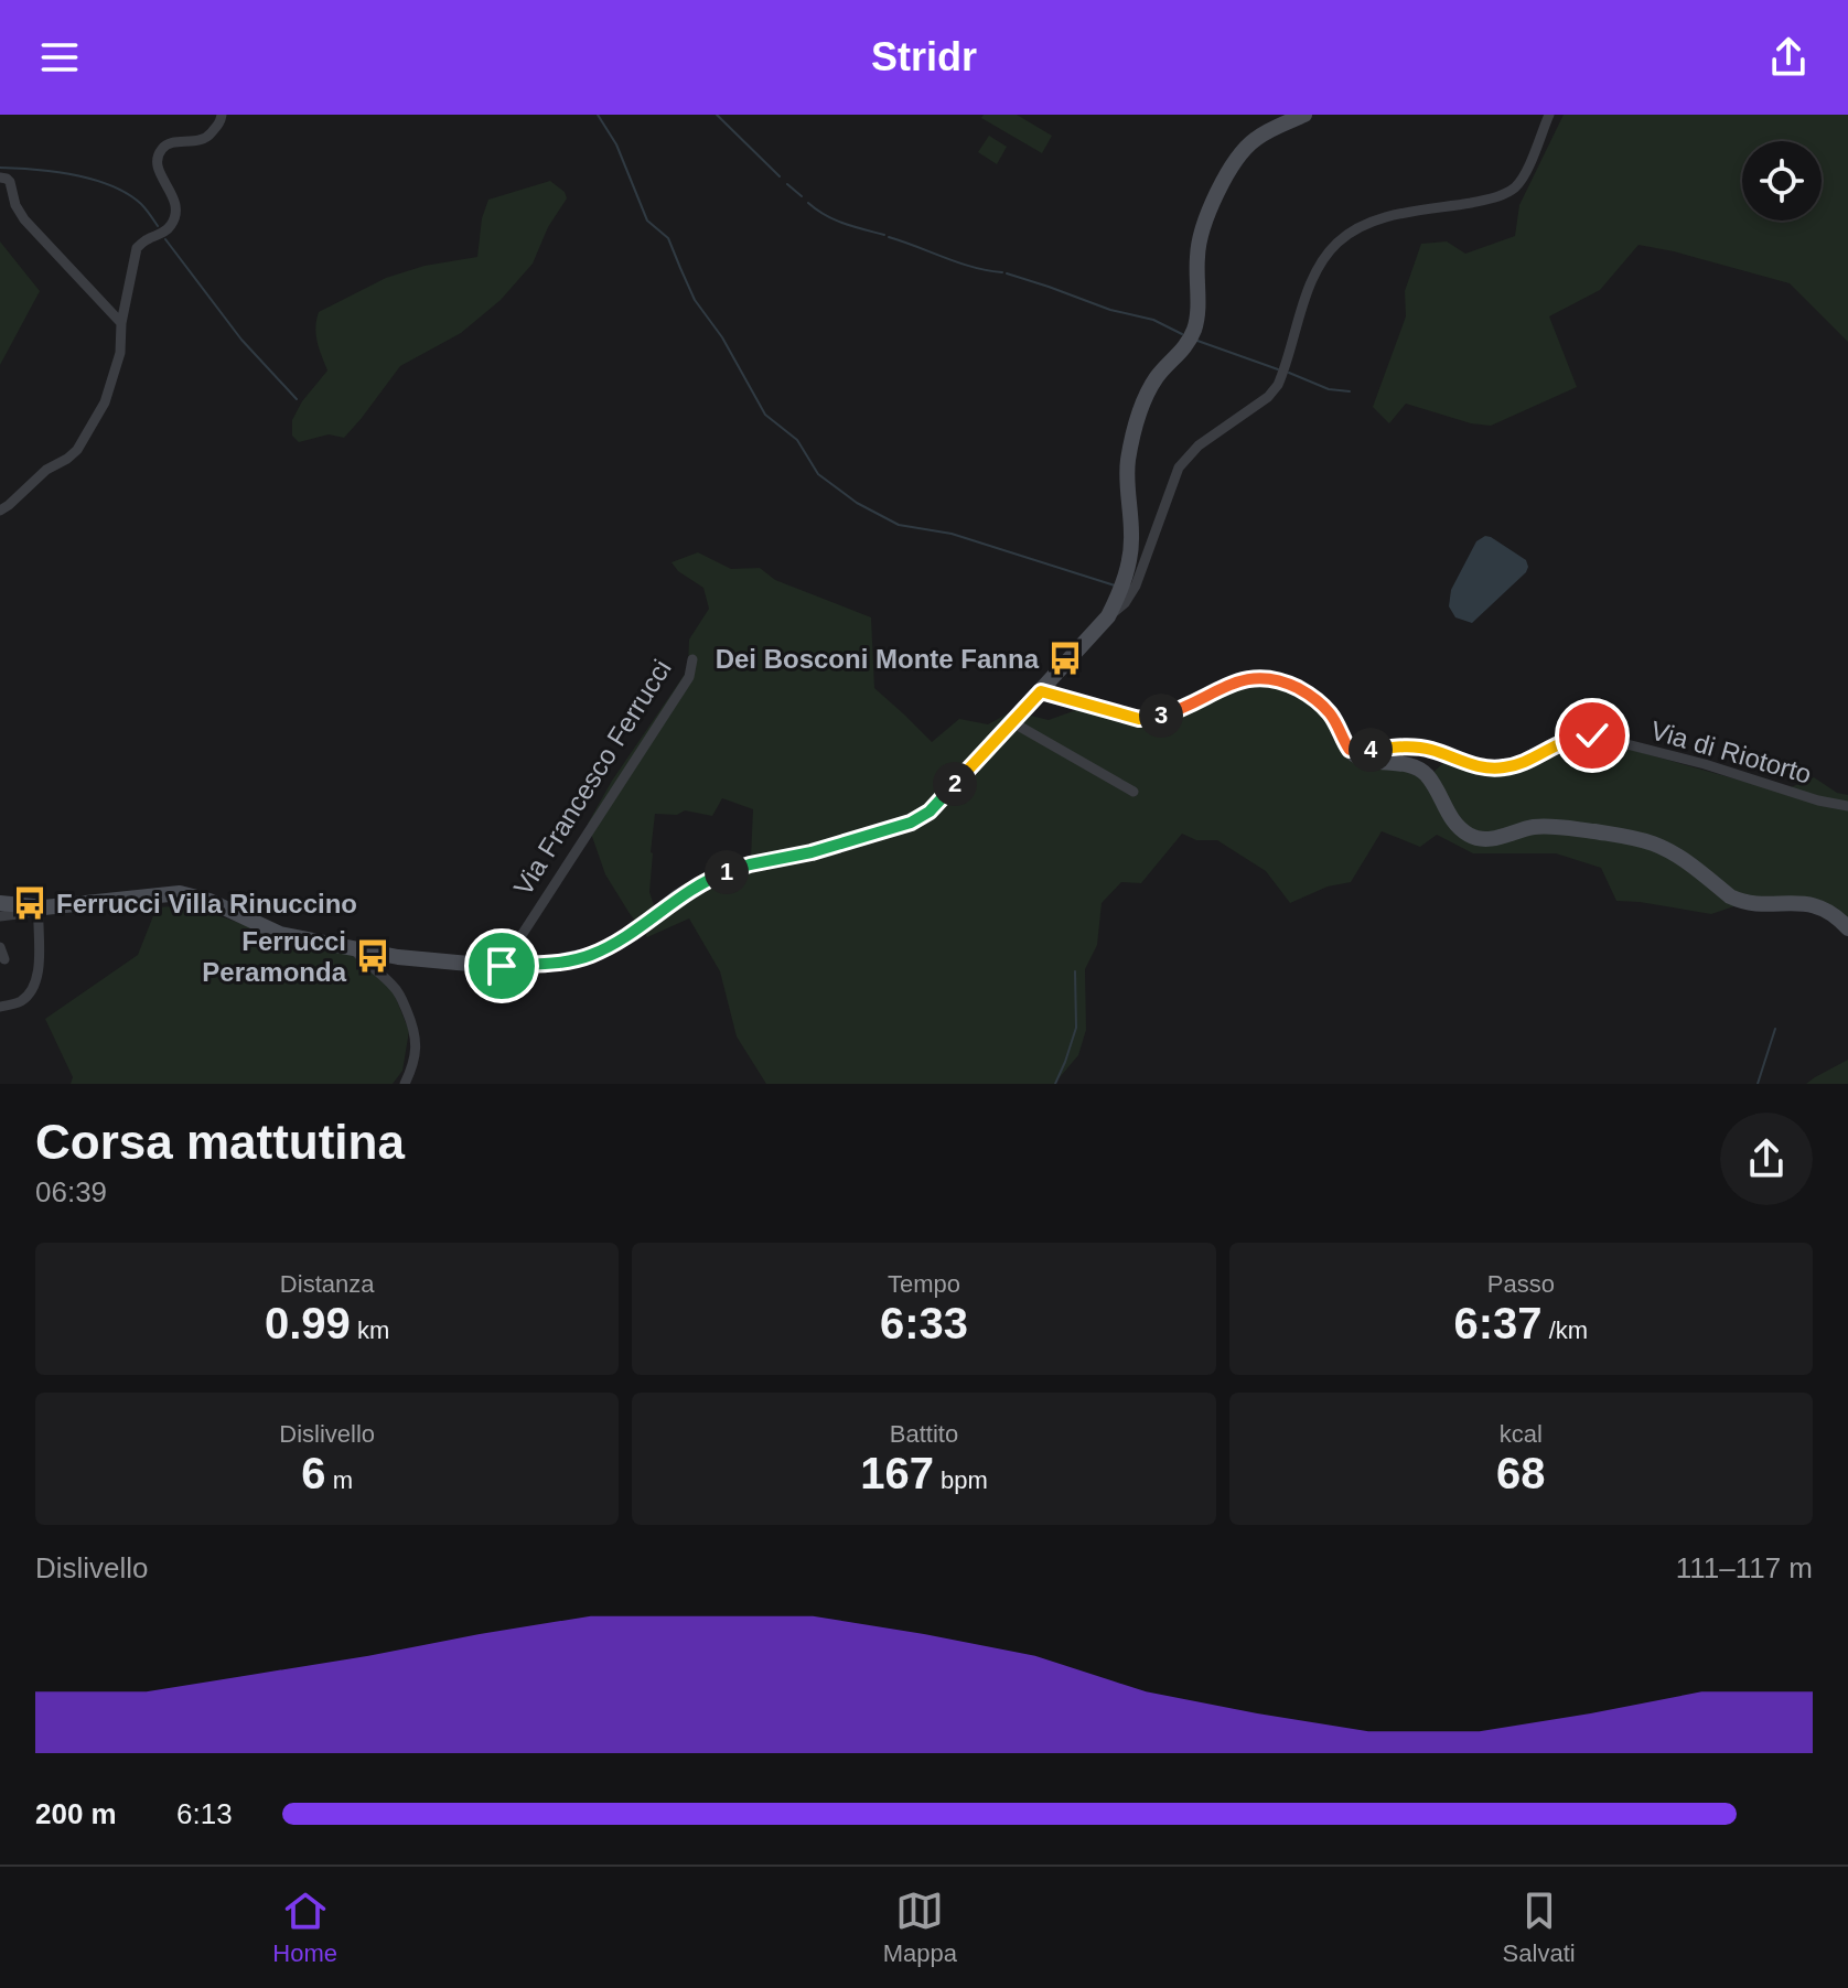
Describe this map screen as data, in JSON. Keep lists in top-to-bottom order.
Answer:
{
  "streets": {
    "street": ["Via di Riotorto", "Via Francesco Ferrucci"]
  },
  "places": {
    "bus stop": ["Dei Bosconi Monte Fanna", "Ferrucci Villa Rinuccino", "Ferrucci Peramonda"]
  },
  "page": {
    "header": "Stridr",
    "pins": [
      "3",
      "4",
      "2",
      "1"
    ],
    "heading": ["Corsa mattutina", "06:39"],
    "stats": [
      ["Distanza", "0.99 km"],
      ["Tempo", "6:33"],
      ["Passo", "6:37 /km"],
      ["Dislivello", "6 m"],
      ["Battito", "167 bpm"],
      ["kcal", "68"]
    ],
    "chart": ["Dislivello", "111–117 m"],
    "list": [
      {
        "name": "200 m",
        "note": "6:13"
      }
    ],
    "tabs": ["Home", "Mappa", "Salvati"]
  }
}
